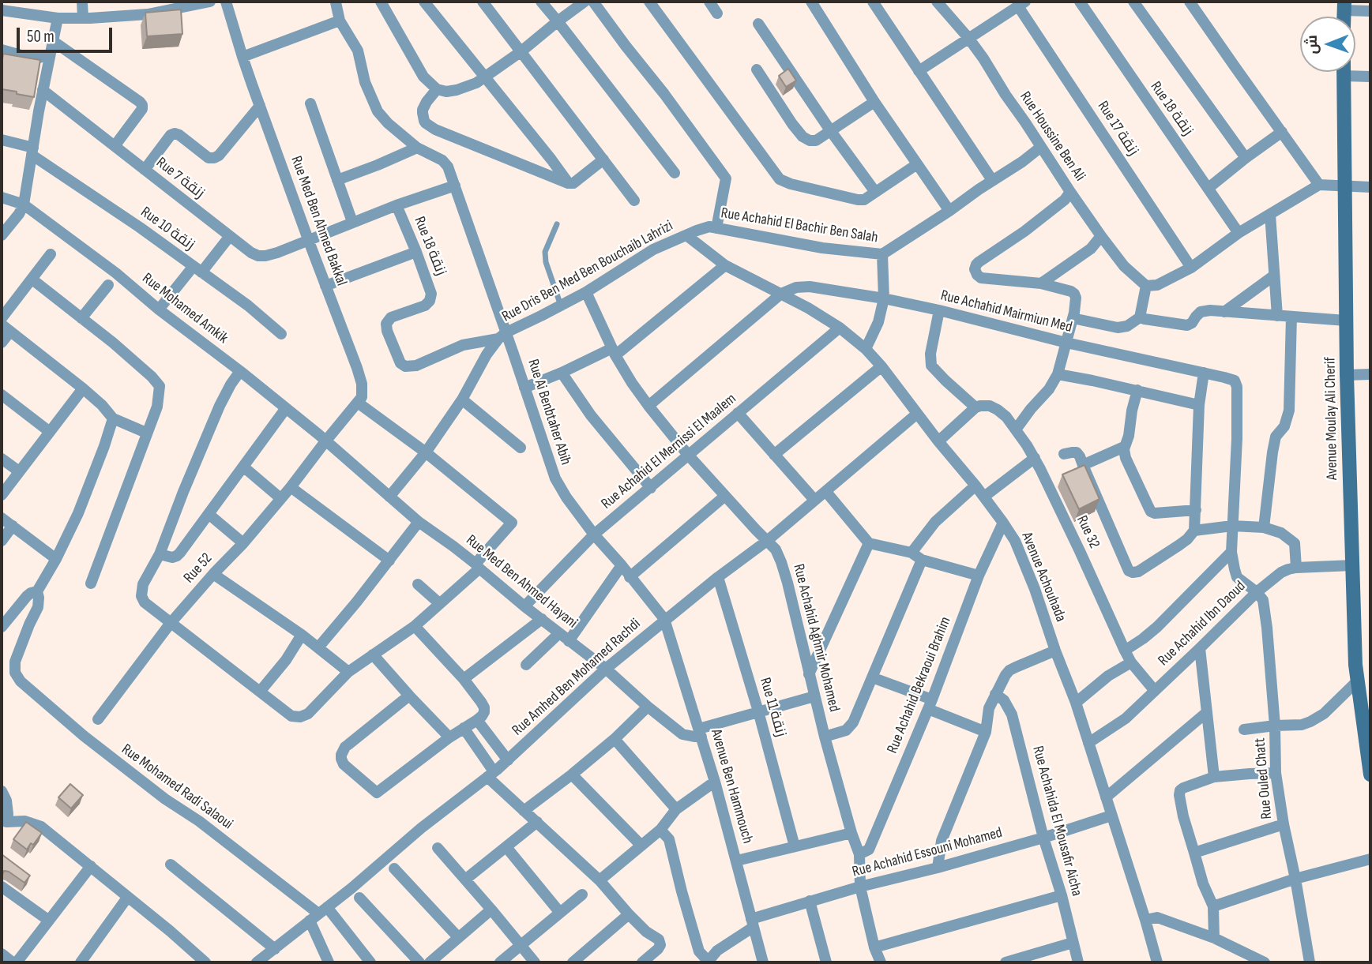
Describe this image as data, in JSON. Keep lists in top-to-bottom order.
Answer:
{
  "streets": {
    "street": [
      "Rue 18 زنقة",
      "Rue 17 زنقة",
      "Rue Houssine Ben Ali",
      "Rue 7 زنقة",
      "Rue Med Ben Ahmed Bakkal",
      "Rue Achahid El Bachir Ben Salah",
      "Rue 10 زنقة",
      "Rue Dris Ben Med Ben Bouchaib Lahrizi",
      "Rue Mohamed Amkik",
      "Rue Achahid Mairmiun Med",
      "Rue Ai Benbtaher Abih",
      "Avenue Moulay Ali Cherif",
      "Rue Achahid El Mernissi El Maalem",
      "Rue 32",
      "Rue 52",
      "Avenue Achouhada",
      "Rue Med Ben Ahmed Hayani",
      "Rue Achahid Ibn Daoud",
      "Rue Achahid Aghmir Mohamed",
      "Rue Amhed Ben Mohamed Rachdi",
      "Rue Achahid Bekraoui Brahim",
      "Rue 11 زنقة",
      "Rue Ouled Chatt",
      "Avenue Ben Hammouch",
      "Rue Mohamed Radi Salaoui",
      "Rue Achahida El Mousafir Aicha",
      "Rue Achahid Essouni Mohamed"
    ]
  },
  "crossings": [
    ["Rue 18 زنقة", "Rue Dris Ben Med Ben Bouchaib Lahrizi"],
    ["Rue 18 زنقة", "Rue Ai Benbtaher Abih"],
    ["Rue Houssine Ben Ali", "Rue Achahid El Bachir Ben Salah"],
    ["Rue 7 زنقة", "Rue Med Ben Ahmed Bakkal"],
    ["Rue Achahid El Bachir Ben Salah", "Rue Dris Ben Med Ben Bouchaib Lahrizi"],
    ["Rue Achahid El Bachir Ben Salah", "Avenue Achouhada"],
    ["Rue Dris Ben Med Ben Bouchaib Lahrizi", "Rue Ai Benbtaher Abih"],
    ["Rue Dris Ben Med Ben Bouchaib Lahrizi", "Avenue Achouhada"],
    ["Rue Dris Ben Med Ben Bouchaib Lahrizi", "Rue Med Ben Ahmed Hayani"],
    ["Rue Dris Ben Med Ben Bouchaib Lahrizi", "Rue Achahid Aghmir Mohamed"],
    ["Rue Mohamed Amkik", "Rue 52"],
    ["Rue Mohamed Amkik", "Rue Med Ben Ahmed Hayani"],
    ["Rue Achahid Mairmiun Med", "Rue 32"],
    ["Rue Achahid Mairmiun Med", "Avenue Achouhada"],
    ["Rue Ai Benbtaher Abih", "Rue Achahid El Mernissi El Maalem"],
    ["Rue Ai Benbtaher Abih", "Rue Amhed Ben Mohamed Rachdi"],
    ["Rue Ai Benbtaher Abih", "Avenue Ben Hammouch"],
    ["Avenue Moulay Ali Cherif", "Rue Achahid Ibn Daoud"],
    ["Rue Achahid El Mernissi El Maalem", "Avenue Achouhada"],
    ["Rue Achahid El Mernissi El Maalem", "Rue Med Ben Ahmed Hayani"],
    ["Rue Achahid El Mernissi El Maalem", "Rue Achahid Aghmir Mohamed"],
    ["Rue 32", "Rue Achahid Ibn Daoud"],
    ["Rue 52", "Rue Med Ben Ahmed Hayani"],
    ["Avenue Achouhada", "Rue Achahid Ibn Daoud"],
    ["Avenue Achouhada", "Rue Amhed Ben Mohamed Rachdi"],
    ["Avenue Achouhada", "Rue Achahid Bekraoui Brahim"],
    ["Avenue Achouhada", "Rue Achahid Essouni Mohamed"],
    ["Rue Med Ben Ahmed Hayani", "Rue Amhed Ben Mohamed Rachdi"],
    ["Rue Med Ben Ahmed Hayani", "Avenue Ben Hammouch"],
    ["Rue Achahid Ibn Daoud", "Rue Ouled Chatt"],
    ["Rue Achahid Aghmir Mohamed", "Rue Amhed Ben Mohamed Rachdi"],
    ["Rue Achahid Aghmir Mohamed", "Rue Achahid Bekraoui Brahim"],
    ["Rue Achahid Aghmir Mohamed", "Rue Achahid Essouni Mohamed"],
    ["Rue Amhed Ben Mohamed Rachdi", "Rue 11 زنقة"],
    ["Rue Amhed Ben Mohamed Rachdi", "Avenue Ben Hammouch"],
    ["Rue Amhed Ben Mohamed Rachdi", "Rue Mohamed Radi Salaoui"],
    ["Avenue Ben Hammouch", "Rue Achahid Essouni Mohamed"],
    ["Rue Achahida El Mousafir Aicha", "Rue Achahid Essouni Mohamed"]
  ],
  "scale_bar": "50 m",
  "north": "left"
}
